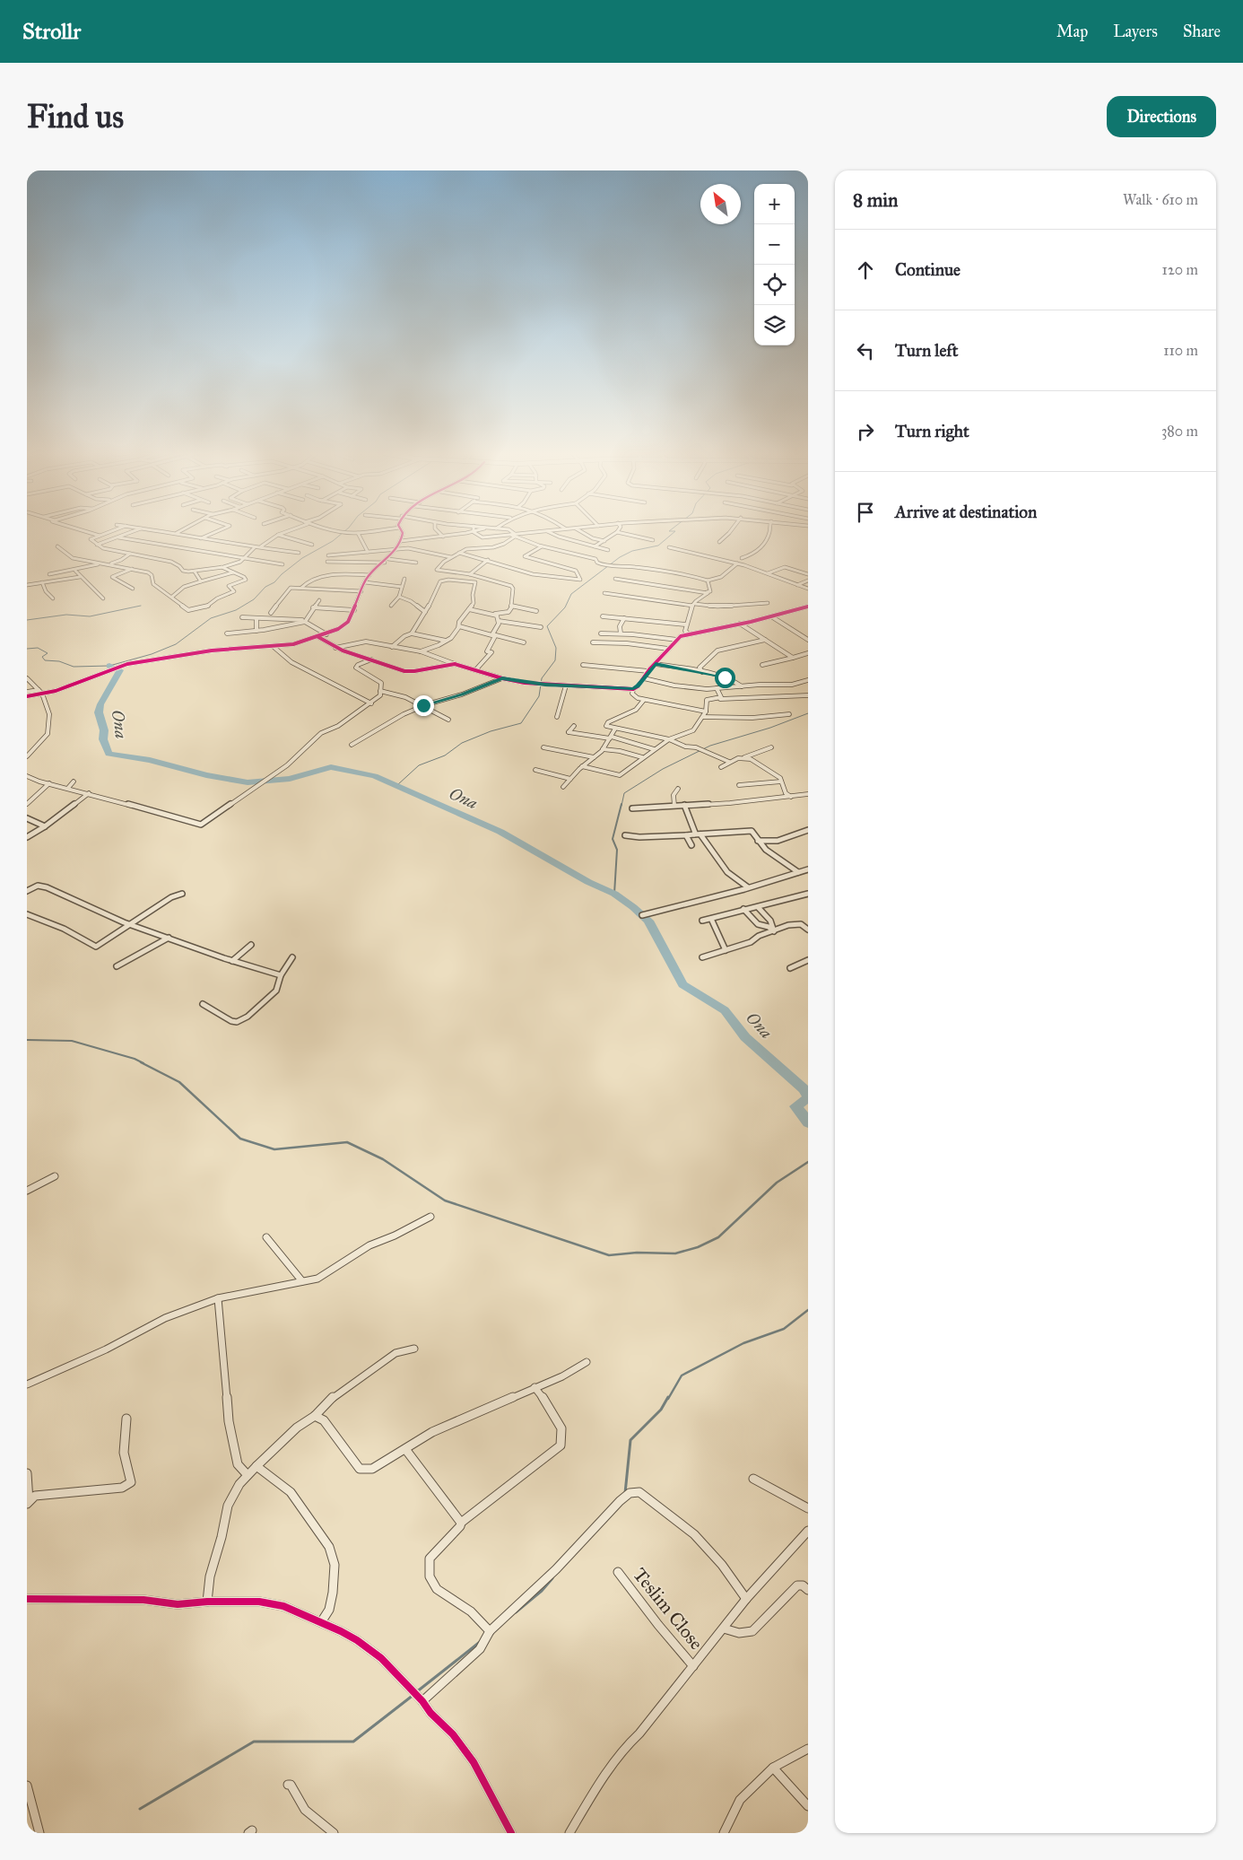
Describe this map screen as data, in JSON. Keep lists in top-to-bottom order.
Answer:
{
  "streets": {
    "street": ["Teslim Close"]
  },
  "water": ["Ona"],
  "north": "top left",
  "page": {
    "header": "Strollr",
    "nav": ["Map", "Layers", "Share"],
    "buttons": "Directions",
    "title": "Find us",
    "heading": ["8 min", "Walk · 610 m"],
    "map_buttons": ["+", "−"],
    "list": [
      ["Continue", "120 m"],
      ["Turn left", "110 m"],
      ["Turn right", "380 m"],
      "Arrive at destination"
    ]
  }
}
